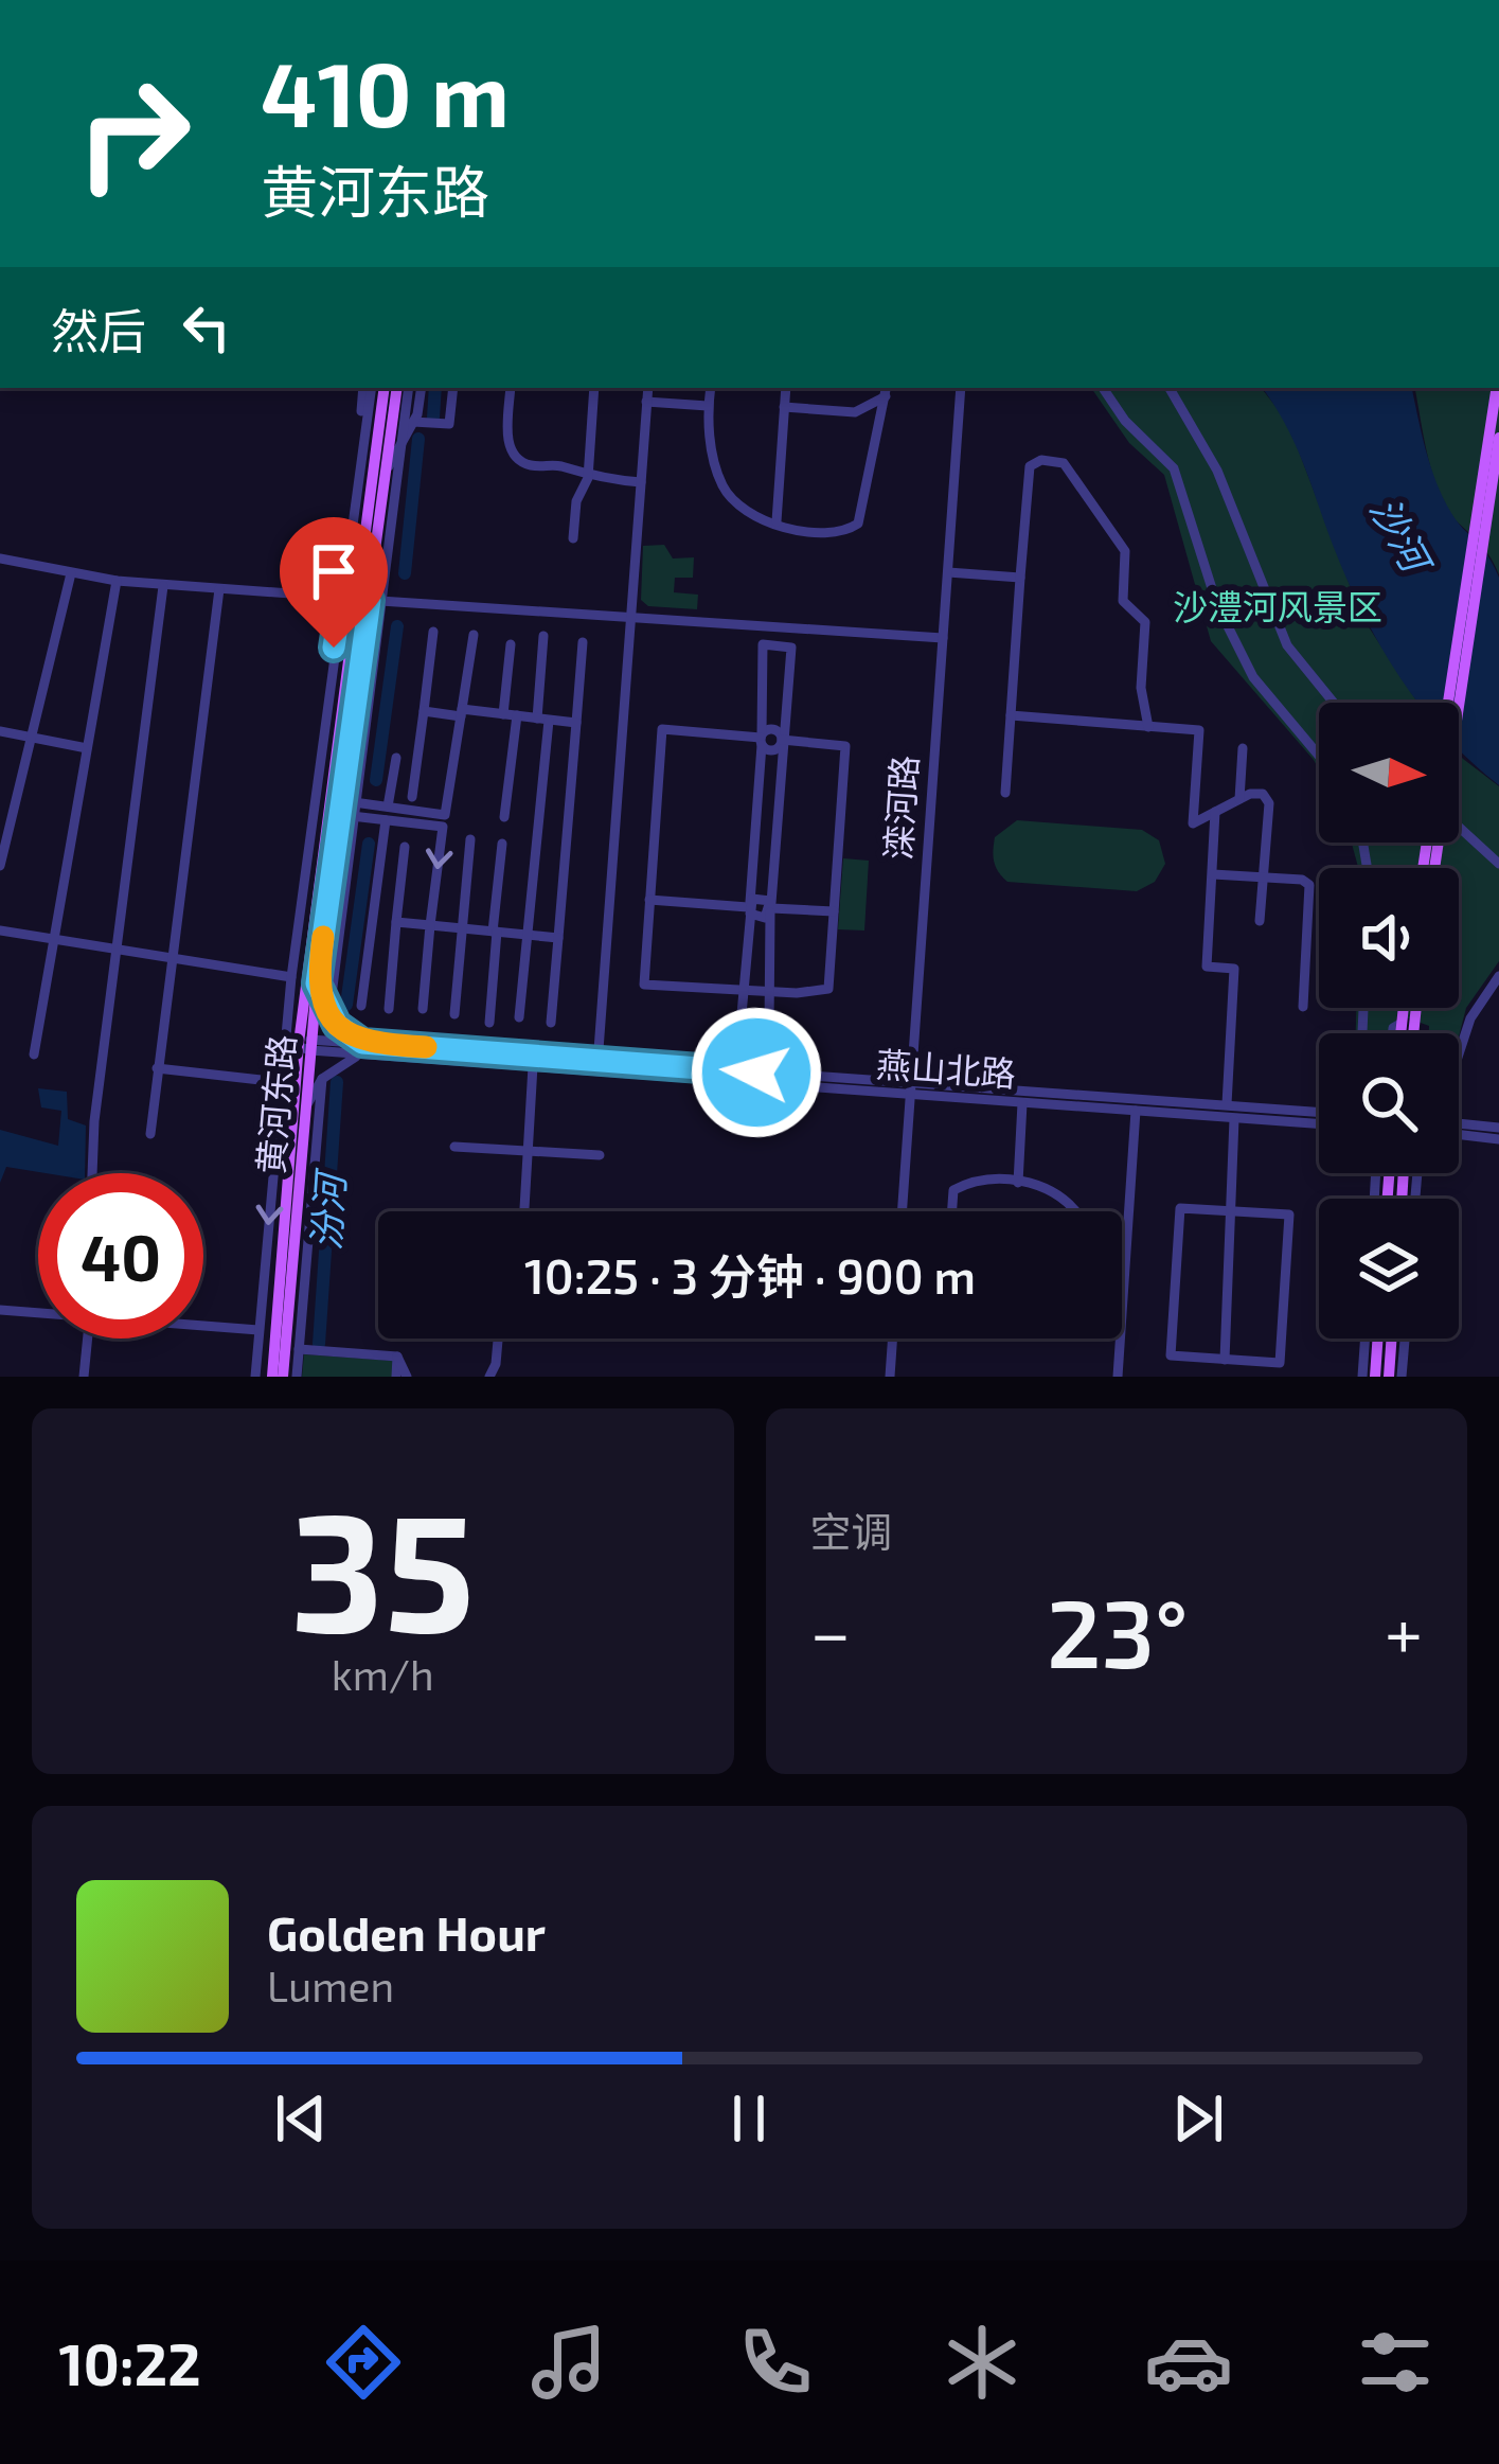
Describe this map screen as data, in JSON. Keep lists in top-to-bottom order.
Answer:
{
  "streets": {
    "main road": ["黄河东路"],
    "street": ["滦河路", "燕山北路"]
  },
  "crossings": [
    ["滦河路", "燕山北路"],
    ["燕山北路", "黄河东路"]
  ],
  "water": ["沙河", "汾河"],
  "parks": ["沙澧河风景区"],
  "north": "right",
  "page": {
    "turn": ["410 m", "黄河东路"],
    "then": "然后",
    "limit": "40",
    "trip": "10:25 · 3 分钟 · 900 m",
    "tile": [
      ["35", "km/h"],
      "空调"
    ],
    "heat": ["−", "23°", "+"],
    "song": ["Golden Hour", "Lumen"],
    "tabs": "10:22"
  }
}
